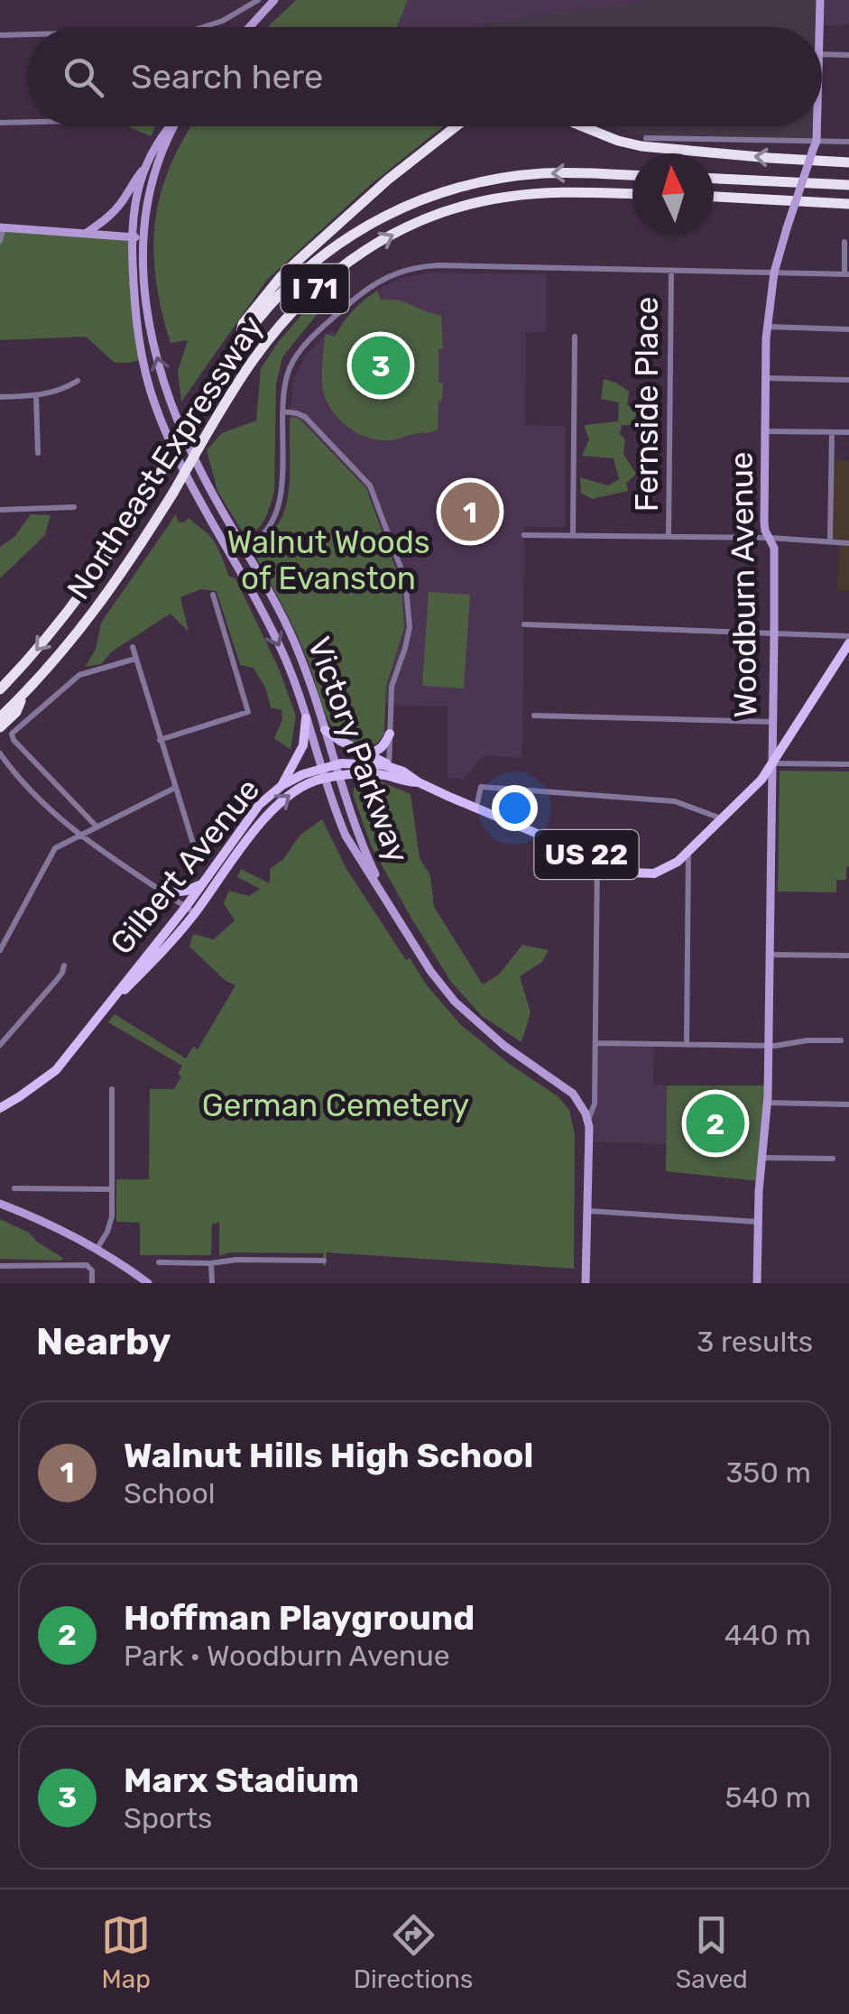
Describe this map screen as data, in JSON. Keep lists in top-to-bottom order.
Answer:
{
  "streets": {
    "highway": ["I 71", "Northeast Expressway"],
    "main road": ["US 22", "Gilbert Avenue"],
    "street": ["Fernside Place", "Woodburn Avenue", "Victory Parkway"]
  },
  "crossings": [
    ["Woodburn Avenue", "US 22"],
    ["Woodburn Avenue", "Gilbert Avenue"],
    ["Victory Parkway", "Gilbert Avenue"],
    ["US 22", "Gilbert Avenue"]
  ],
  "parks": ["Walnut Woods of Evanston", "German Cemetery"],
  "north": "top",
  "page": {
    "search": "Search here",
    "pins": ["3", "1", "2"],
    "heading": ["Nearby", "3 results"],
    "list": [
      {
        "mark": "1",
        "name": "Walnut Hills High School",
        "note": "School",
        "value": "350 m"
      },
      {
        "mark": "2",
        "name": "Hoffman Playground",
        "note": "Park · Woodburn Avenue",
        "value": "440 m"
      },
      {
        "mark": "3",
        "name": "Marx Stadium",
        "note": "Sports",
        "value": "540 m"
      }
    ],
    "nav": ["Map", "Directions", "Saved"]
  }
}
